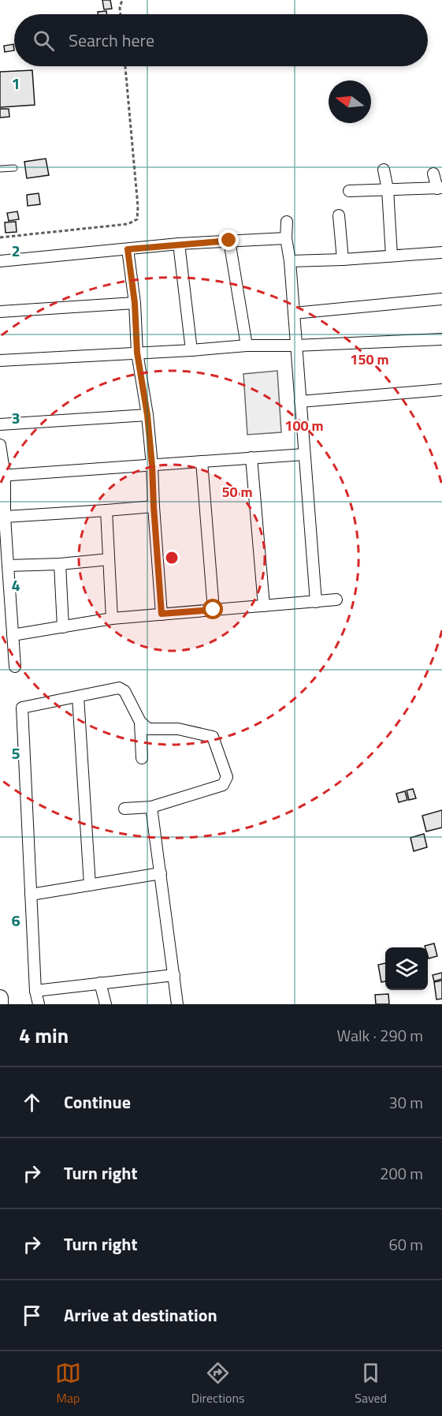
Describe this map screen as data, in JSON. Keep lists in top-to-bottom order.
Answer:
{
  "north": "left",
  "page": {
    "search": "Search here",
    "heading": ["4 min", "Walk · 290 m"],
    "list": [
      ["Continue", "30 m"],
      ["Turn right", "200 m"],
      ["Turn right", "60 m"],
      "Arrive at destination"
    ],
    "nav": ["Map", "Directions", "Saved"]
  },
  "grid": {
    "rows": [
      "1",
      "2",
      "3",
      "4",
      "5",
      "6"
    ]
  },
  "rings": ["150 m", "100 m", "50 m"]
}
